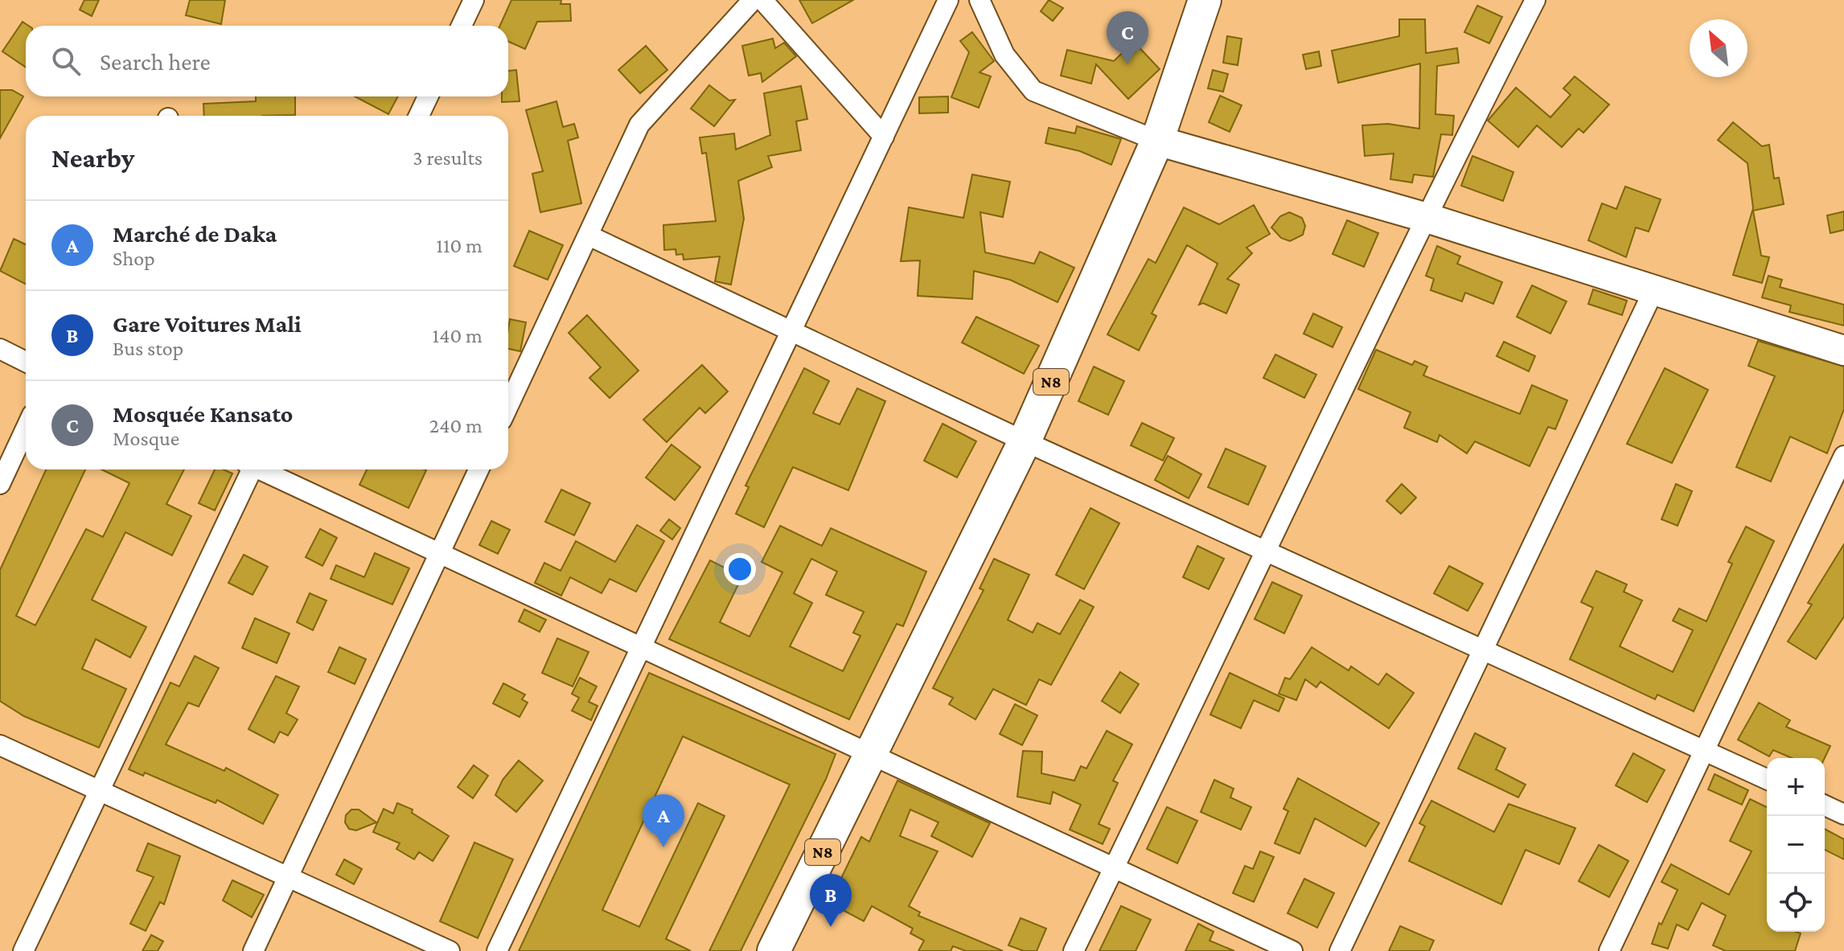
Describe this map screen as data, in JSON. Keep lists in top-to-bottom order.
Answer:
{
  "streets": {
    "main road": ["N8"]
  },
  "north": "top left",
  "page": {
    "pins": ["C", "A", "B"],
    "search": "Search here",
    "heading": ["Nearby", "3 results"],
    "list": [
      {
        "mark": "A",
        "name": "Marché de Daka",
        "note": "Shop",
        "value": "110 m"
      },
      {
        "mark": "B",
        "name": "Gare Voitures Mali",
        "note": "Bus stop",
        "value": "140 m"
      },
      {
        "mark": "C",
        "name": "Mosquée Kansato",
        "note": "Mosque",
        "value": "240 m"
      }
    ],
    "map_buttons": ["+", "−"]
  }
}
